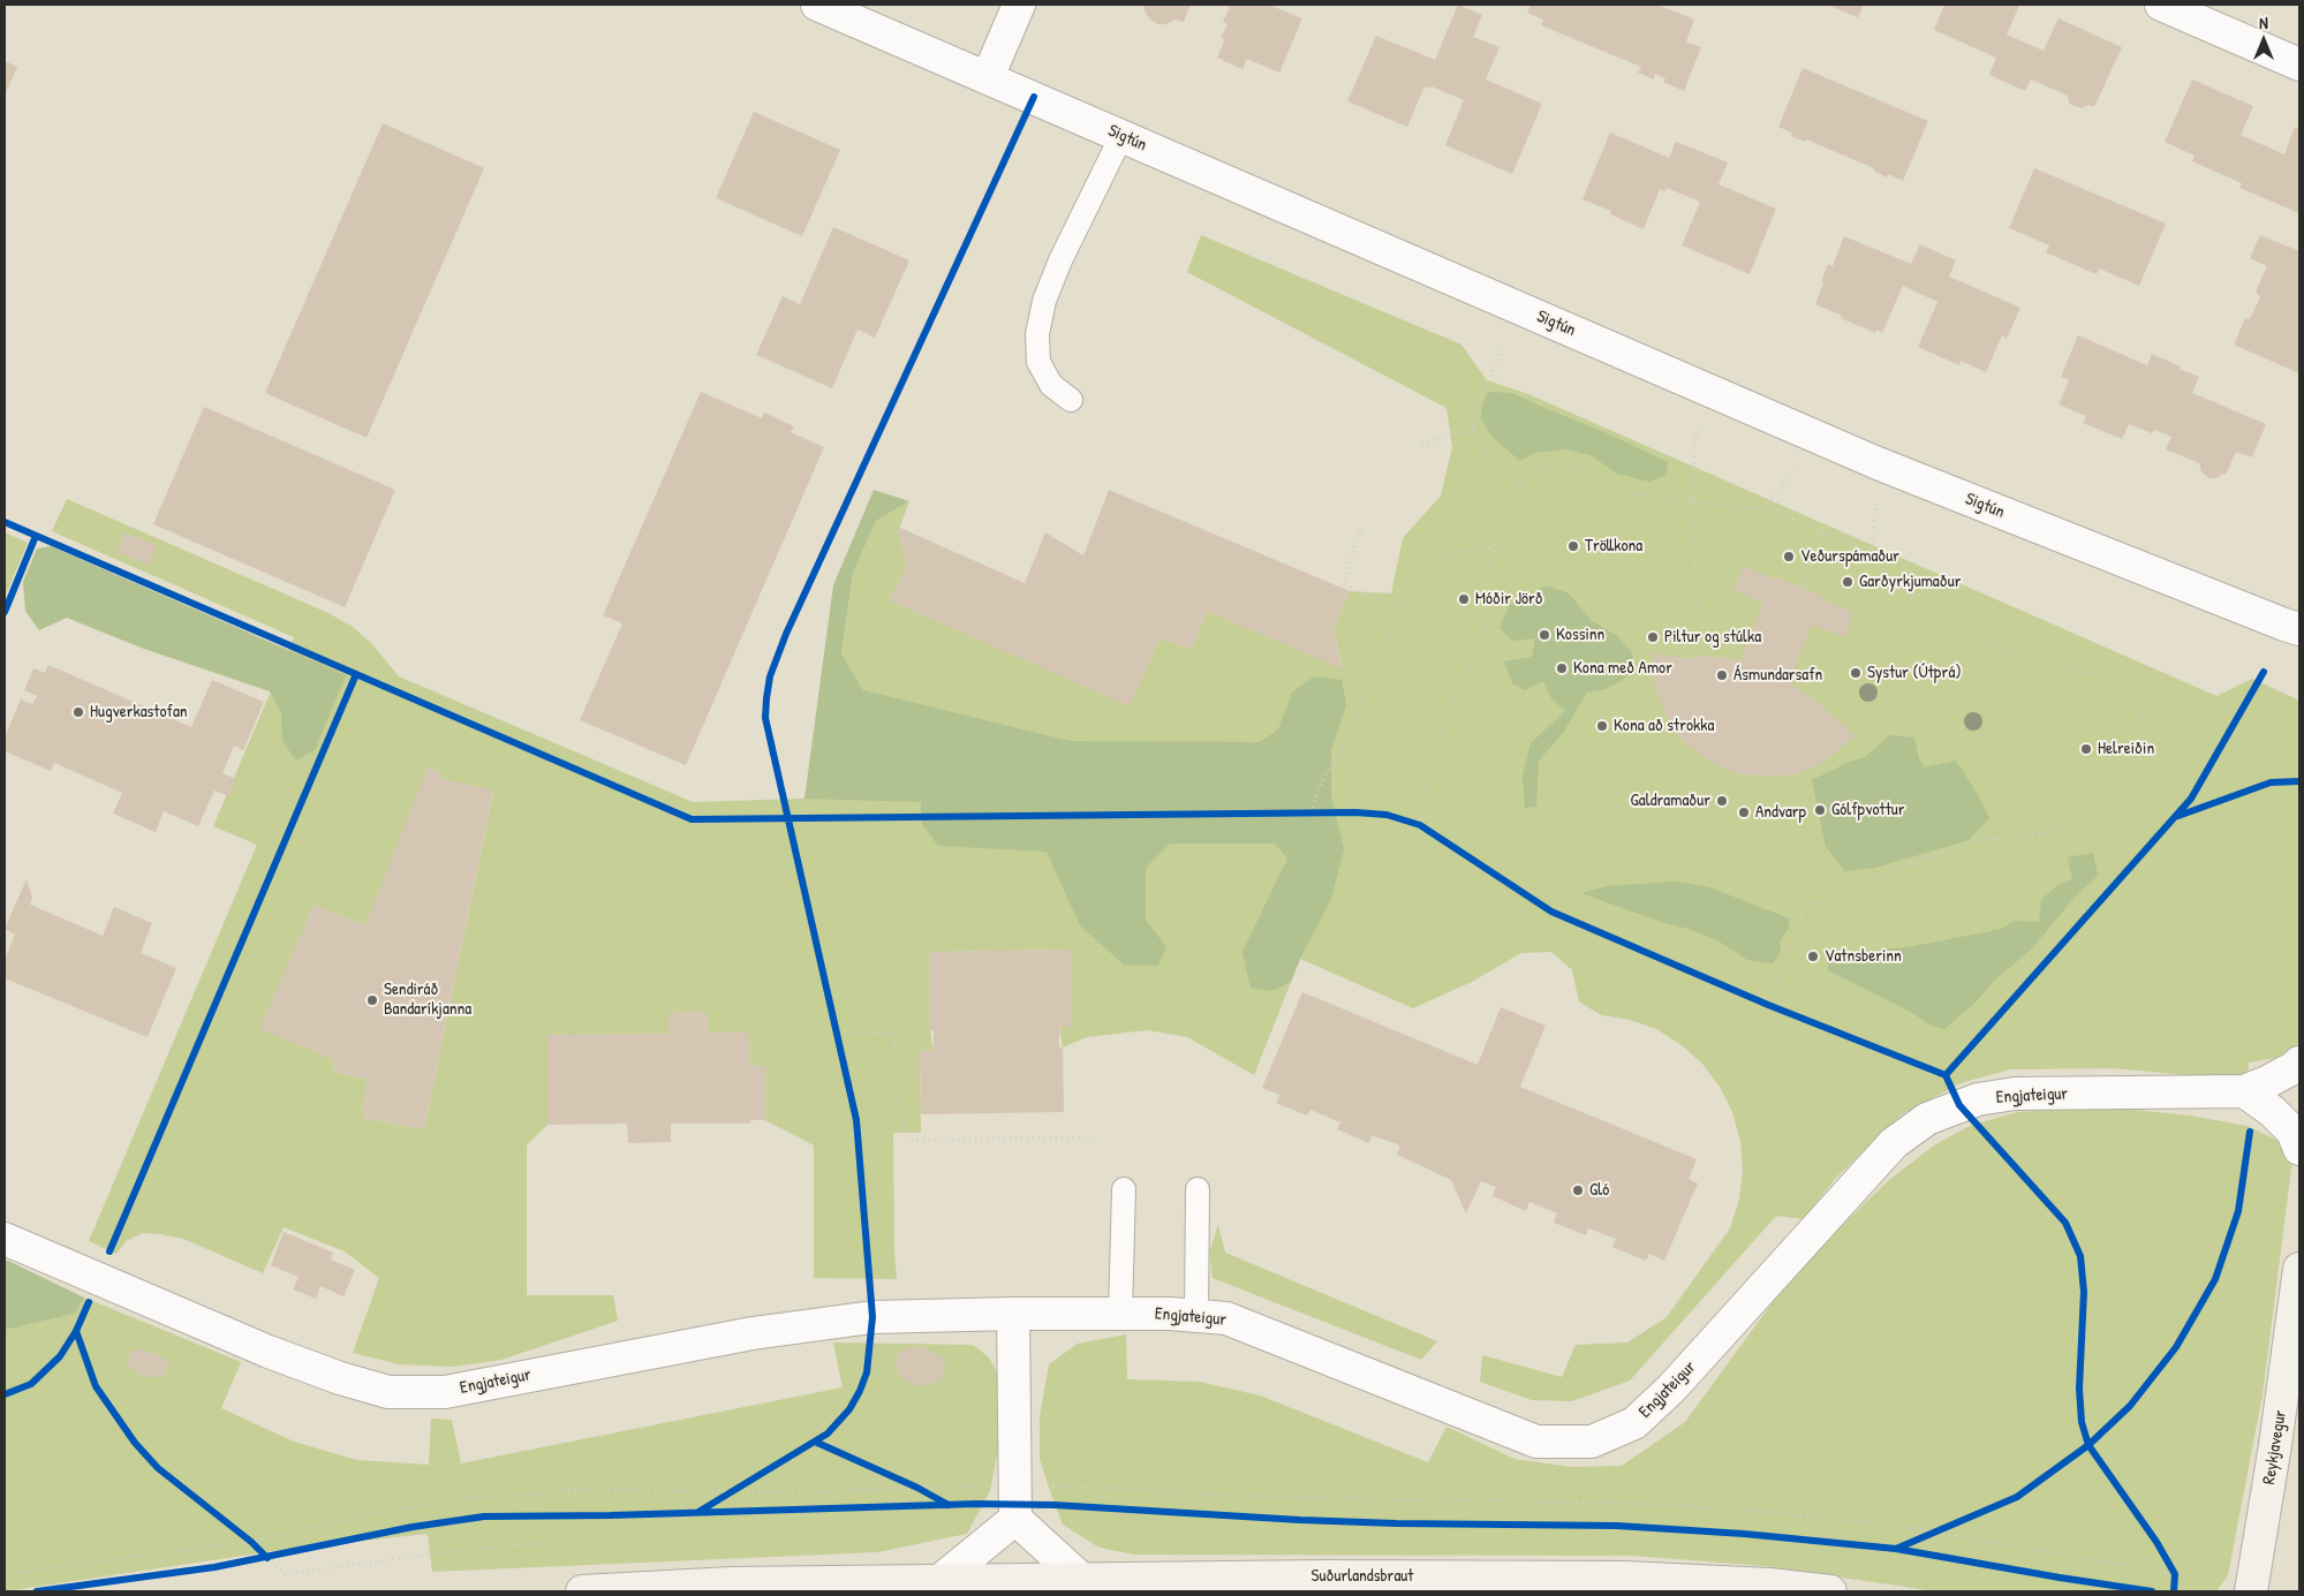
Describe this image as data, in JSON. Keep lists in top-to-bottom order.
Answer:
{
  "streets": {
    "main road": ["Reykjavegur", "Suðurlandsbraut"],
    "street": ["Sigtún", "Engjateigur"]
  },
  "places": [
    "Tröllkona",
    "Veðurspámaður",
    "Garðyrkjumaður",
    "Móðir Jörð",
    "Kossinn",
    "Piltur og stúlka",
    "Kona með Amor",
    "Systur (Útþrá)",
    "Ásmundarsafn",
    "Hugverkastofan",
    "Kona að strokka",
    "Helreiðin",
    "Galdramaður",
    "Gólfþvottur",
    "Andvarp",
    "Vatnsberinn",
    "Sendiráð Bandaríkjanna",
    "Gló"
  ],
  "north": "top"
}
